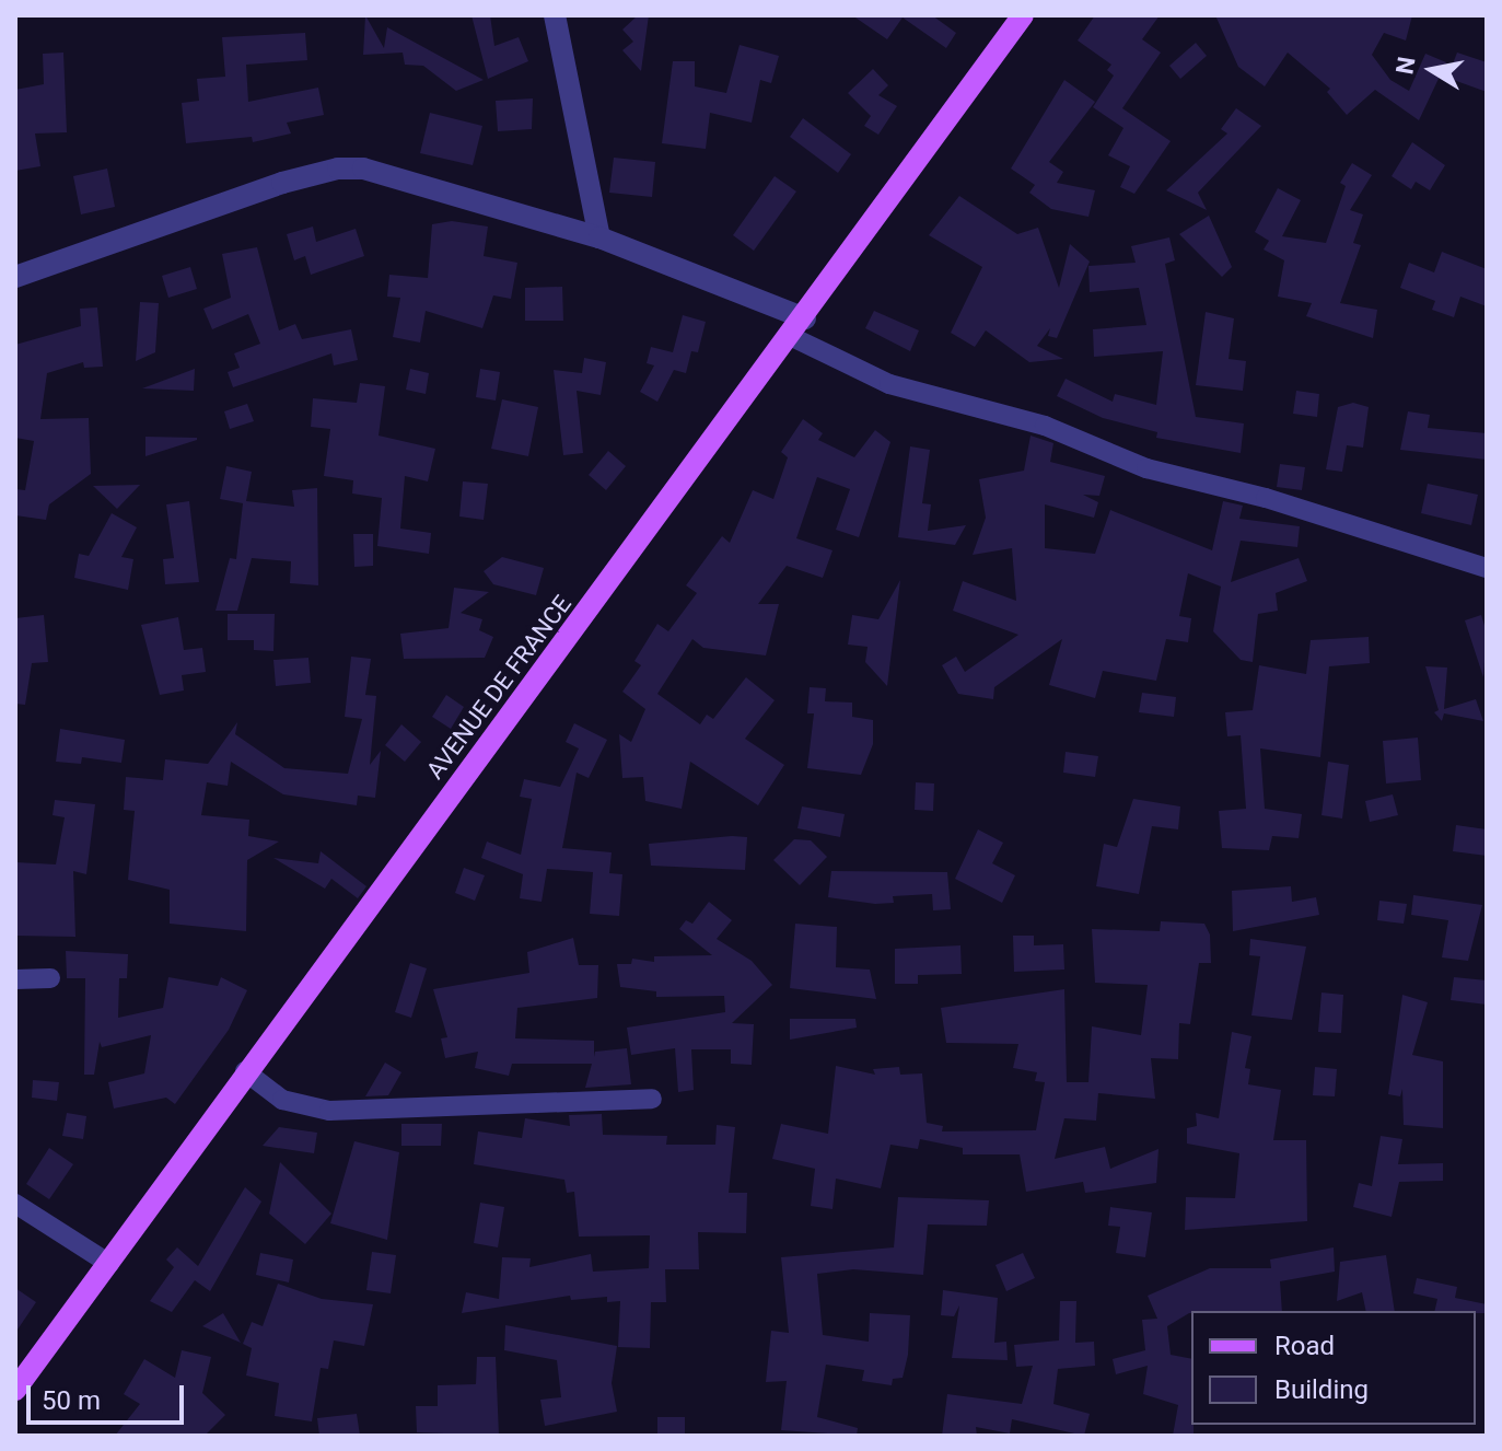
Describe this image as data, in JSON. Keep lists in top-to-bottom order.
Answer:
{
  "streets": {
    "main road": ["AVENUE DE FRANCE"]
  },
  "legend": ["Road", "Building"],
  "scale_bar": "50 m",
  "north": "left"
}
